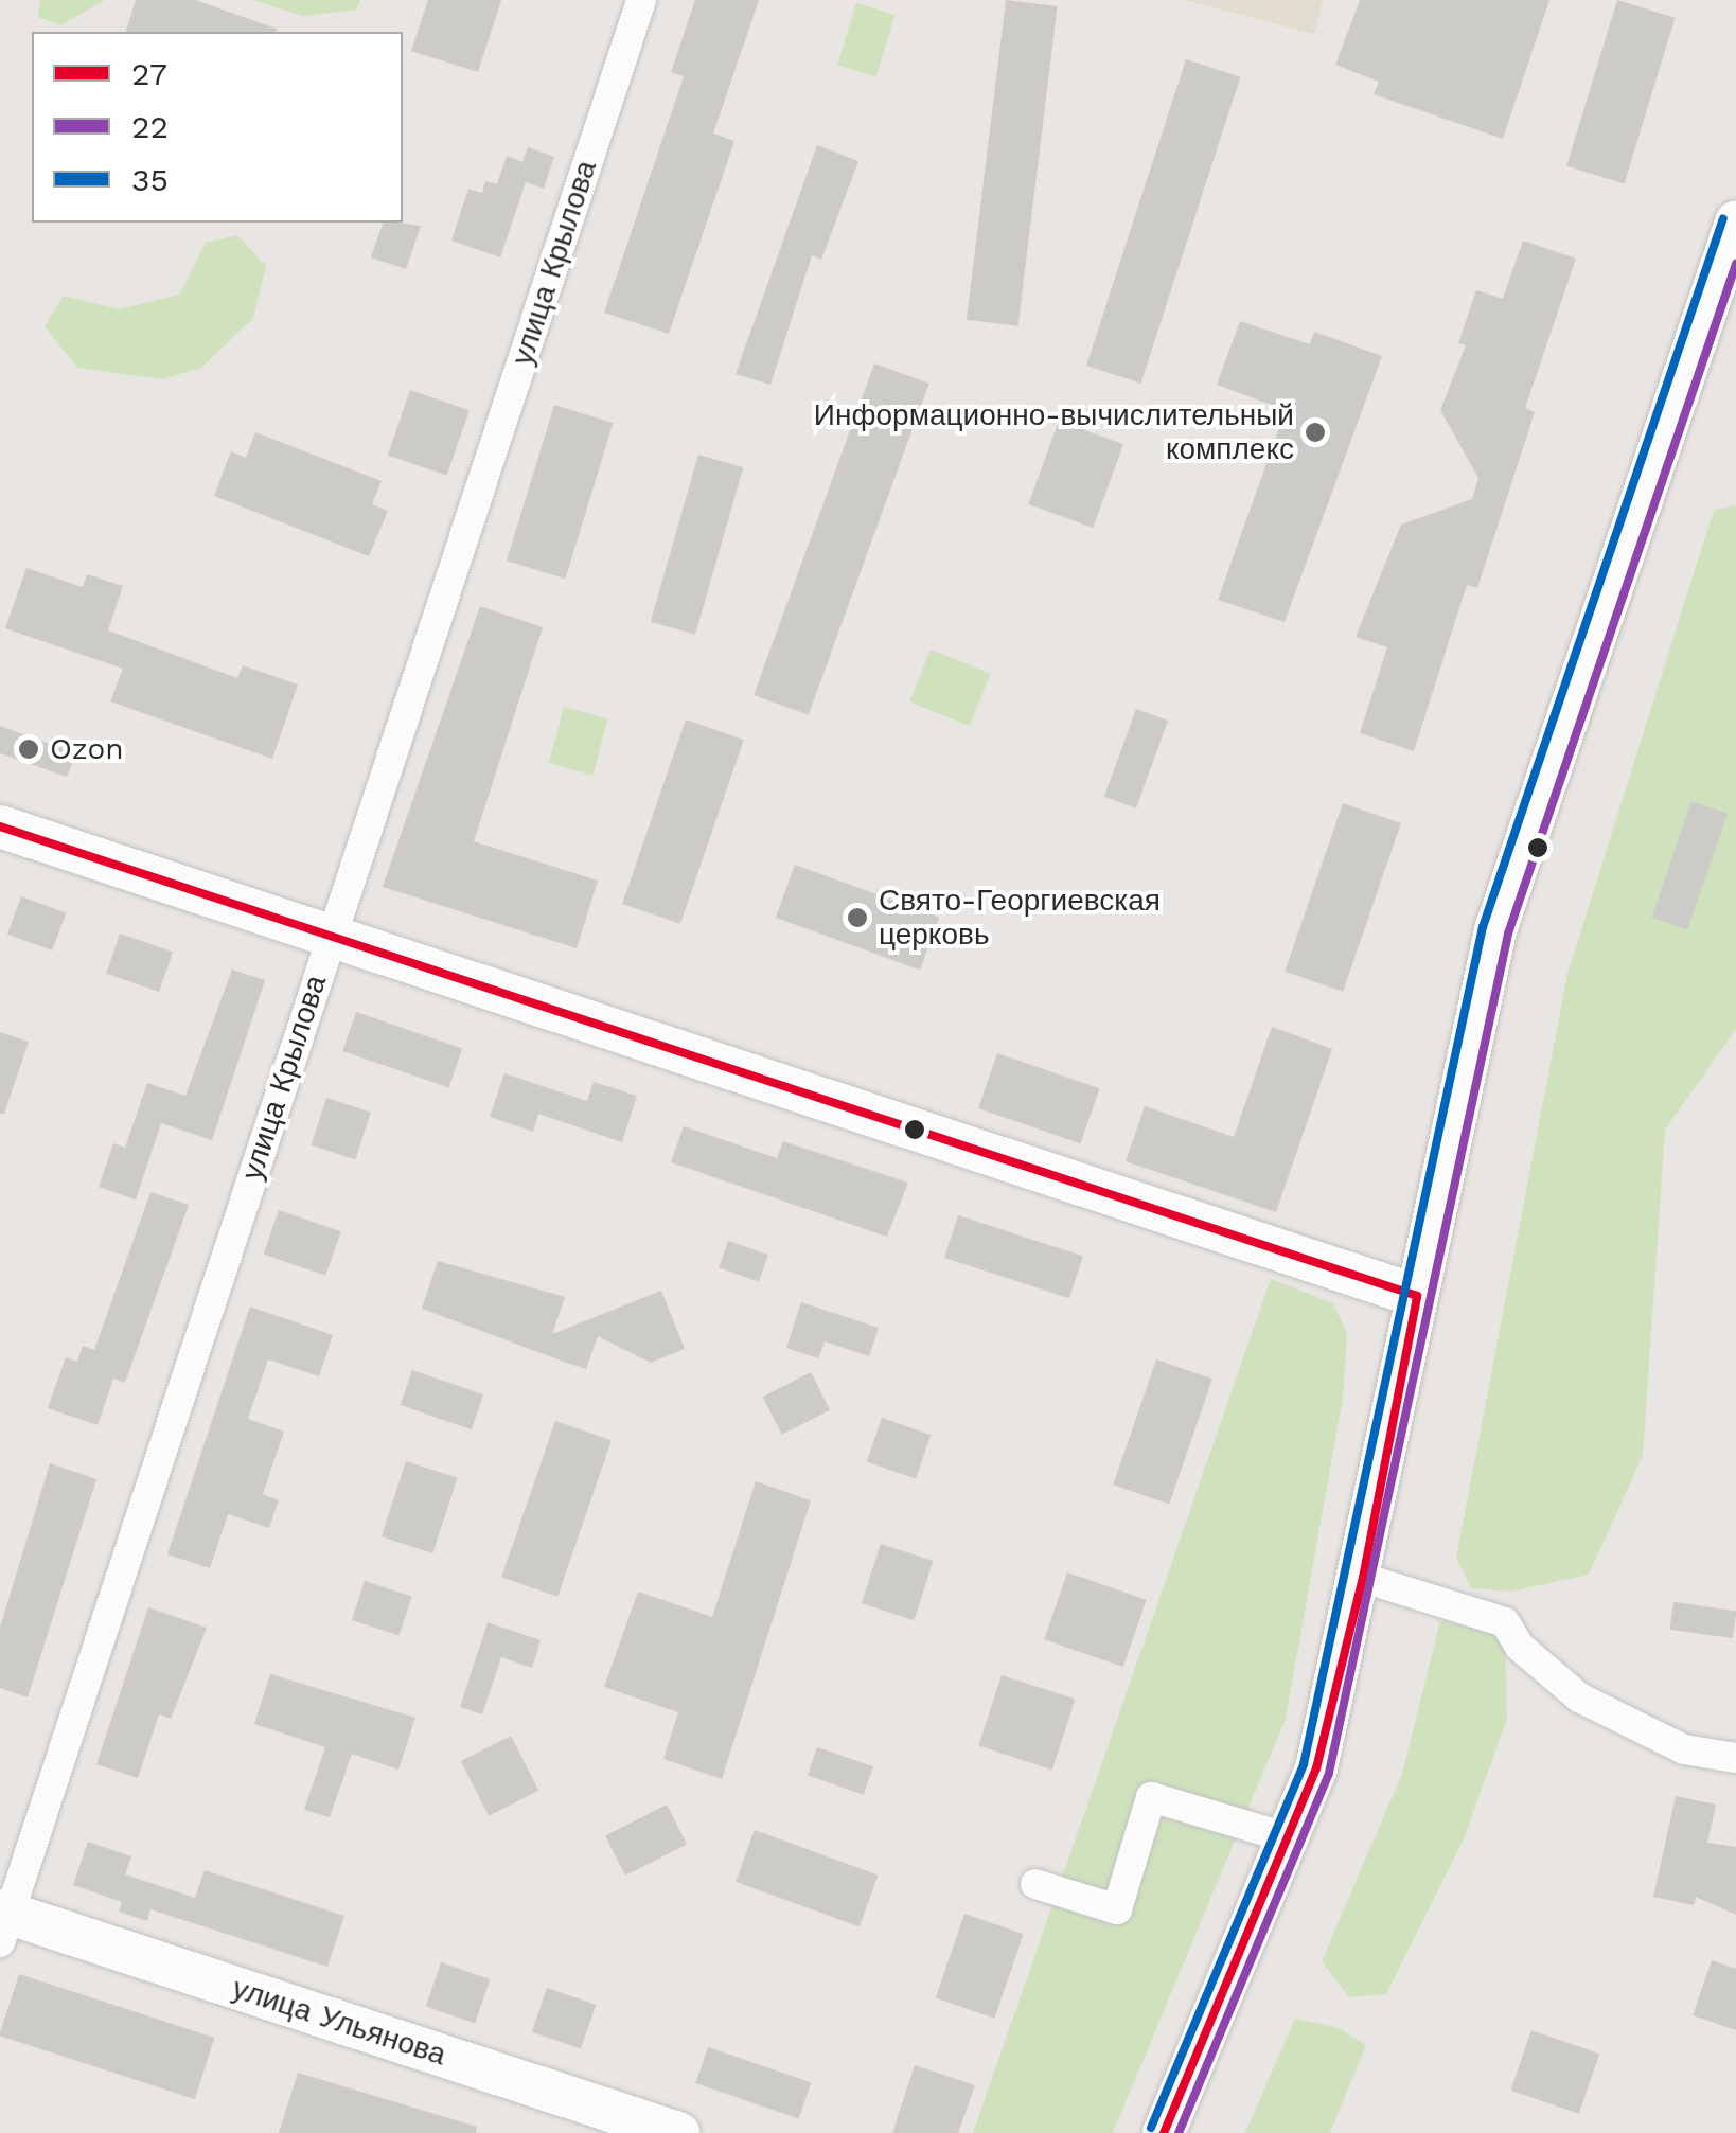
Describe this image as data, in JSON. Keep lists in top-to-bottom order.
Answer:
{
  "streets": {
    "main road": ["улица Ульянова"],
    "street": ["улица Крылова"]
  },
  "crossings": [
    ["улица Крылова", "улица Ульянова"]
  ],
  "places": ["Информационно-вычислительный комплекс", "Ozon", "Свято-Георгиевская церковь"],
  "lines": ["transit line 35", "transit line 22", "transit line 27"],
  "legend": ["27", "22", "35"]
}
